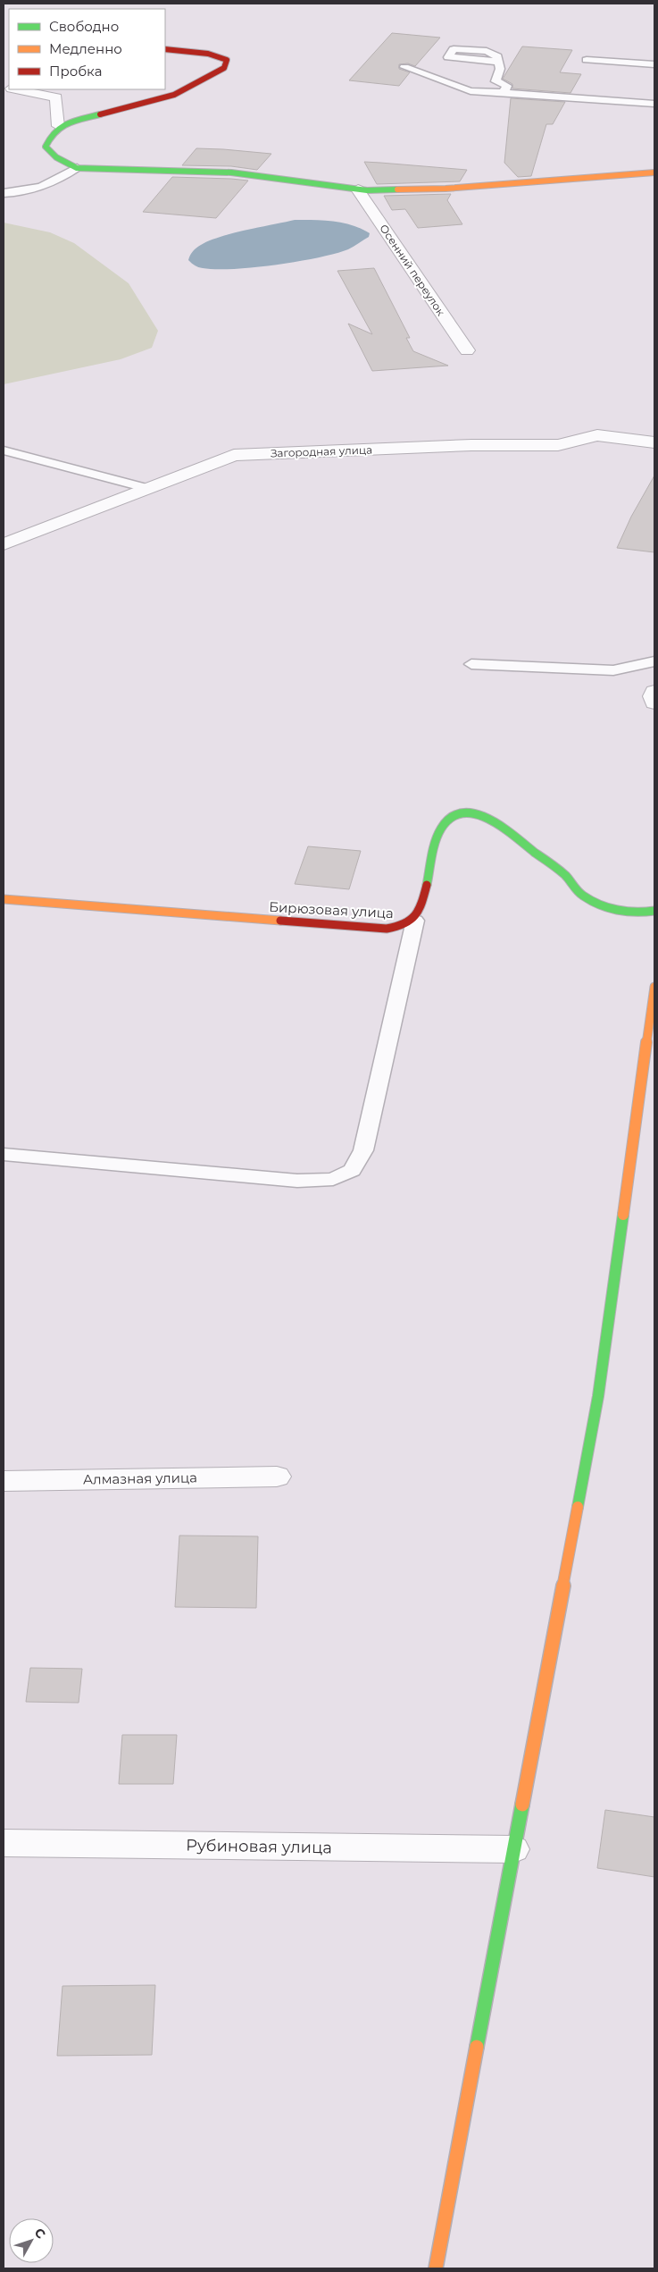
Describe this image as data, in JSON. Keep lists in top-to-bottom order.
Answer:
{
  "streets": {
    "street": [
      "Осенний переулок",
      "Загородная улица",
      "Бирюзовая улица",
      "Алмазная улица",
      "Рубиновая улица"
    ]
  },
  "legend": ["Свободно", "Медленно", "Пробка"],
  "north": "top right"
}
